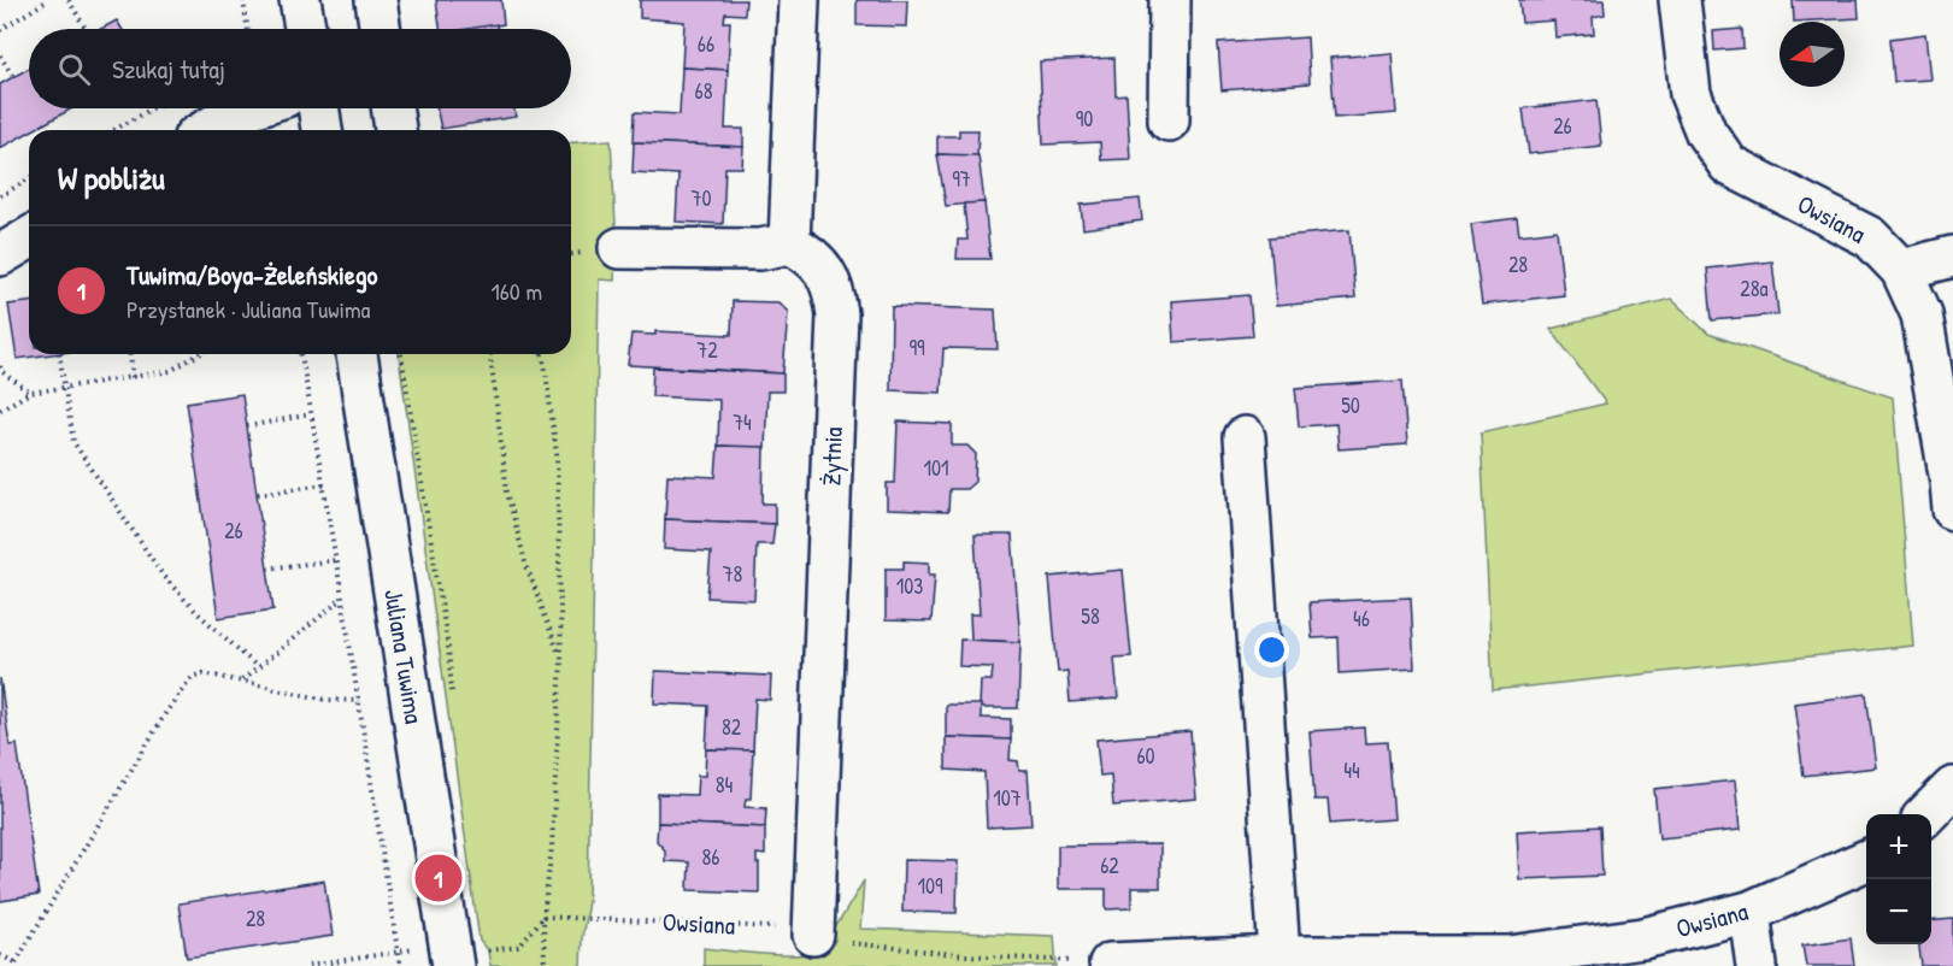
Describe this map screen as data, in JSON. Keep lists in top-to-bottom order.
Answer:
{
  "streets": {
    "street": ["Owsiana", "Żytnia", "Juliana Tuwima"]
  },
  "crossings": [
    ["Owsiana", "Żytnia"]
  ],
  "house_numbers": [
    "66",
    "68",
    "90",
    "26",
    "97",
    "70",
    "28",
    "28a",
    "99",
    "72",
    "50",
    "74",
    "101",
    "26",
    "78",
    "103",
    "58",
    "46",
    "82",
    "60",
    "44",
    "84",
    "107",
    "86",
    "62",
    "109",
    "28"
  ],
  "north": "left",
  "page": {
    "search": "Szukaj tutaj",
    "heading": "W pobliżu",
    "list": [
      {
        "mark": "1",
        "name": "Tuwima/Boya-Żeleńskiego",
        "note": "Przystanek · Juliana Tuwima",
        "value": "160 m"
      }
    ],
    "map_buttons": ["+", "−"],
    "pins": "1"
  }
}
